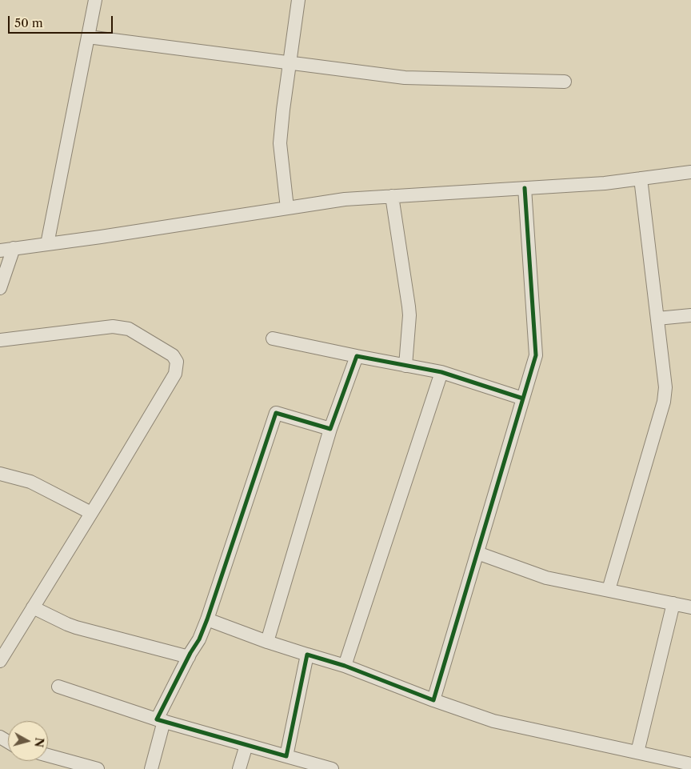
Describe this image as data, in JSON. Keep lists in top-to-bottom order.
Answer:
{
  "scale_bar": "50 m",
  "north": "right"
}
